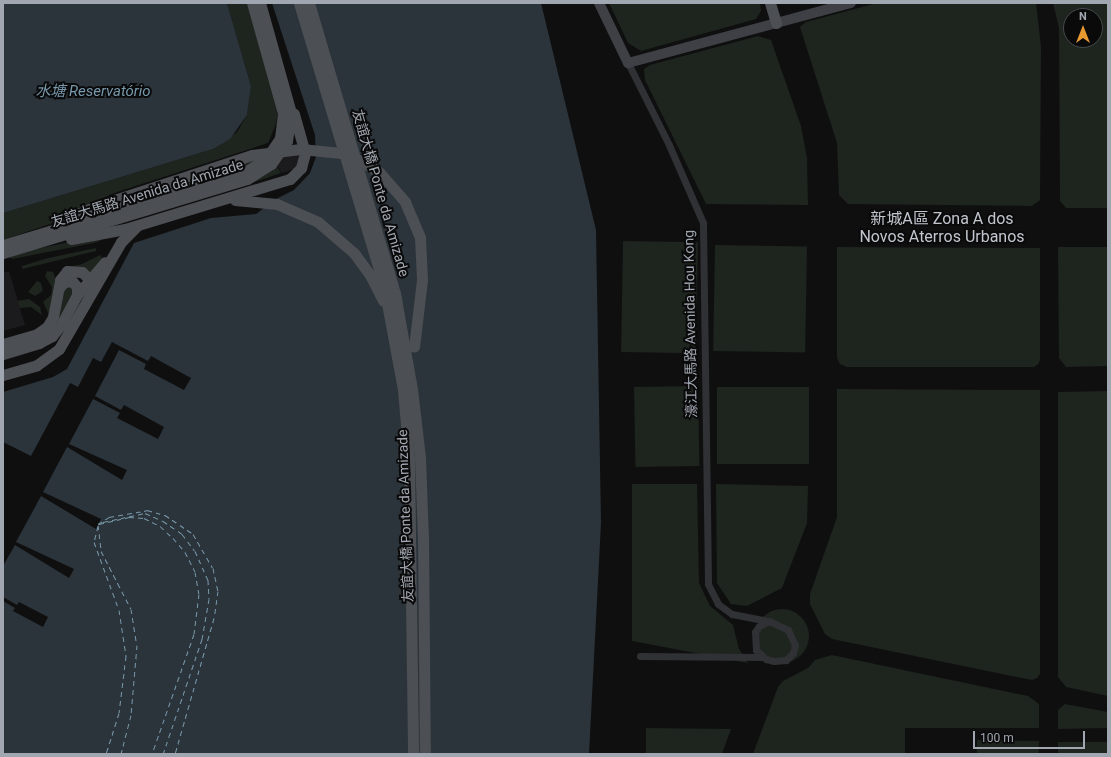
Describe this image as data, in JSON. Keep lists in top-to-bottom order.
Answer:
{
  "streets": {
    "main road": ["友誼大馬路 Avenida da Amizade", "友誼大橋 Ponte da Amizade", "濠江大馬路 Avenida Hou Kong"]
  },
  "districts": ["新城A區 Zona A dos Novos Aterros Urbanos"],
  "water": ["水塘 Reservatório"],
  "scale_bar": "100 m",
  "north": "top"
}
